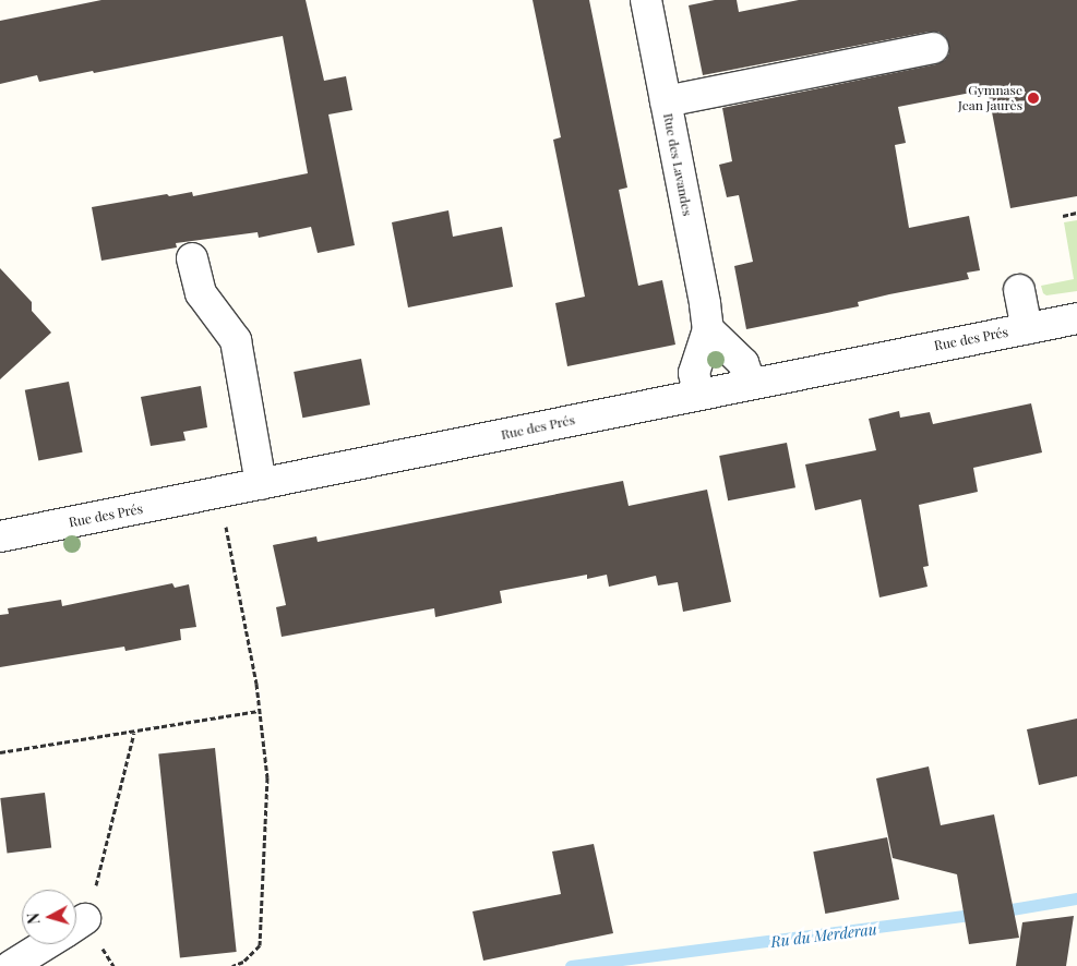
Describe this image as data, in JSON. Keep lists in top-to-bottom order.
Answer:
{
  "streets": {
    "street": ["Rue des Lavandes", "Rue des Prés"]
  },
  "crossings": [
    ["Rue des Lavandes", "Rue des Prés"]
  ],
  "water": ["Ru du Merderau"],
  "places": ["Gymnase Jean Jaurès"],
  "north": "left"
}
